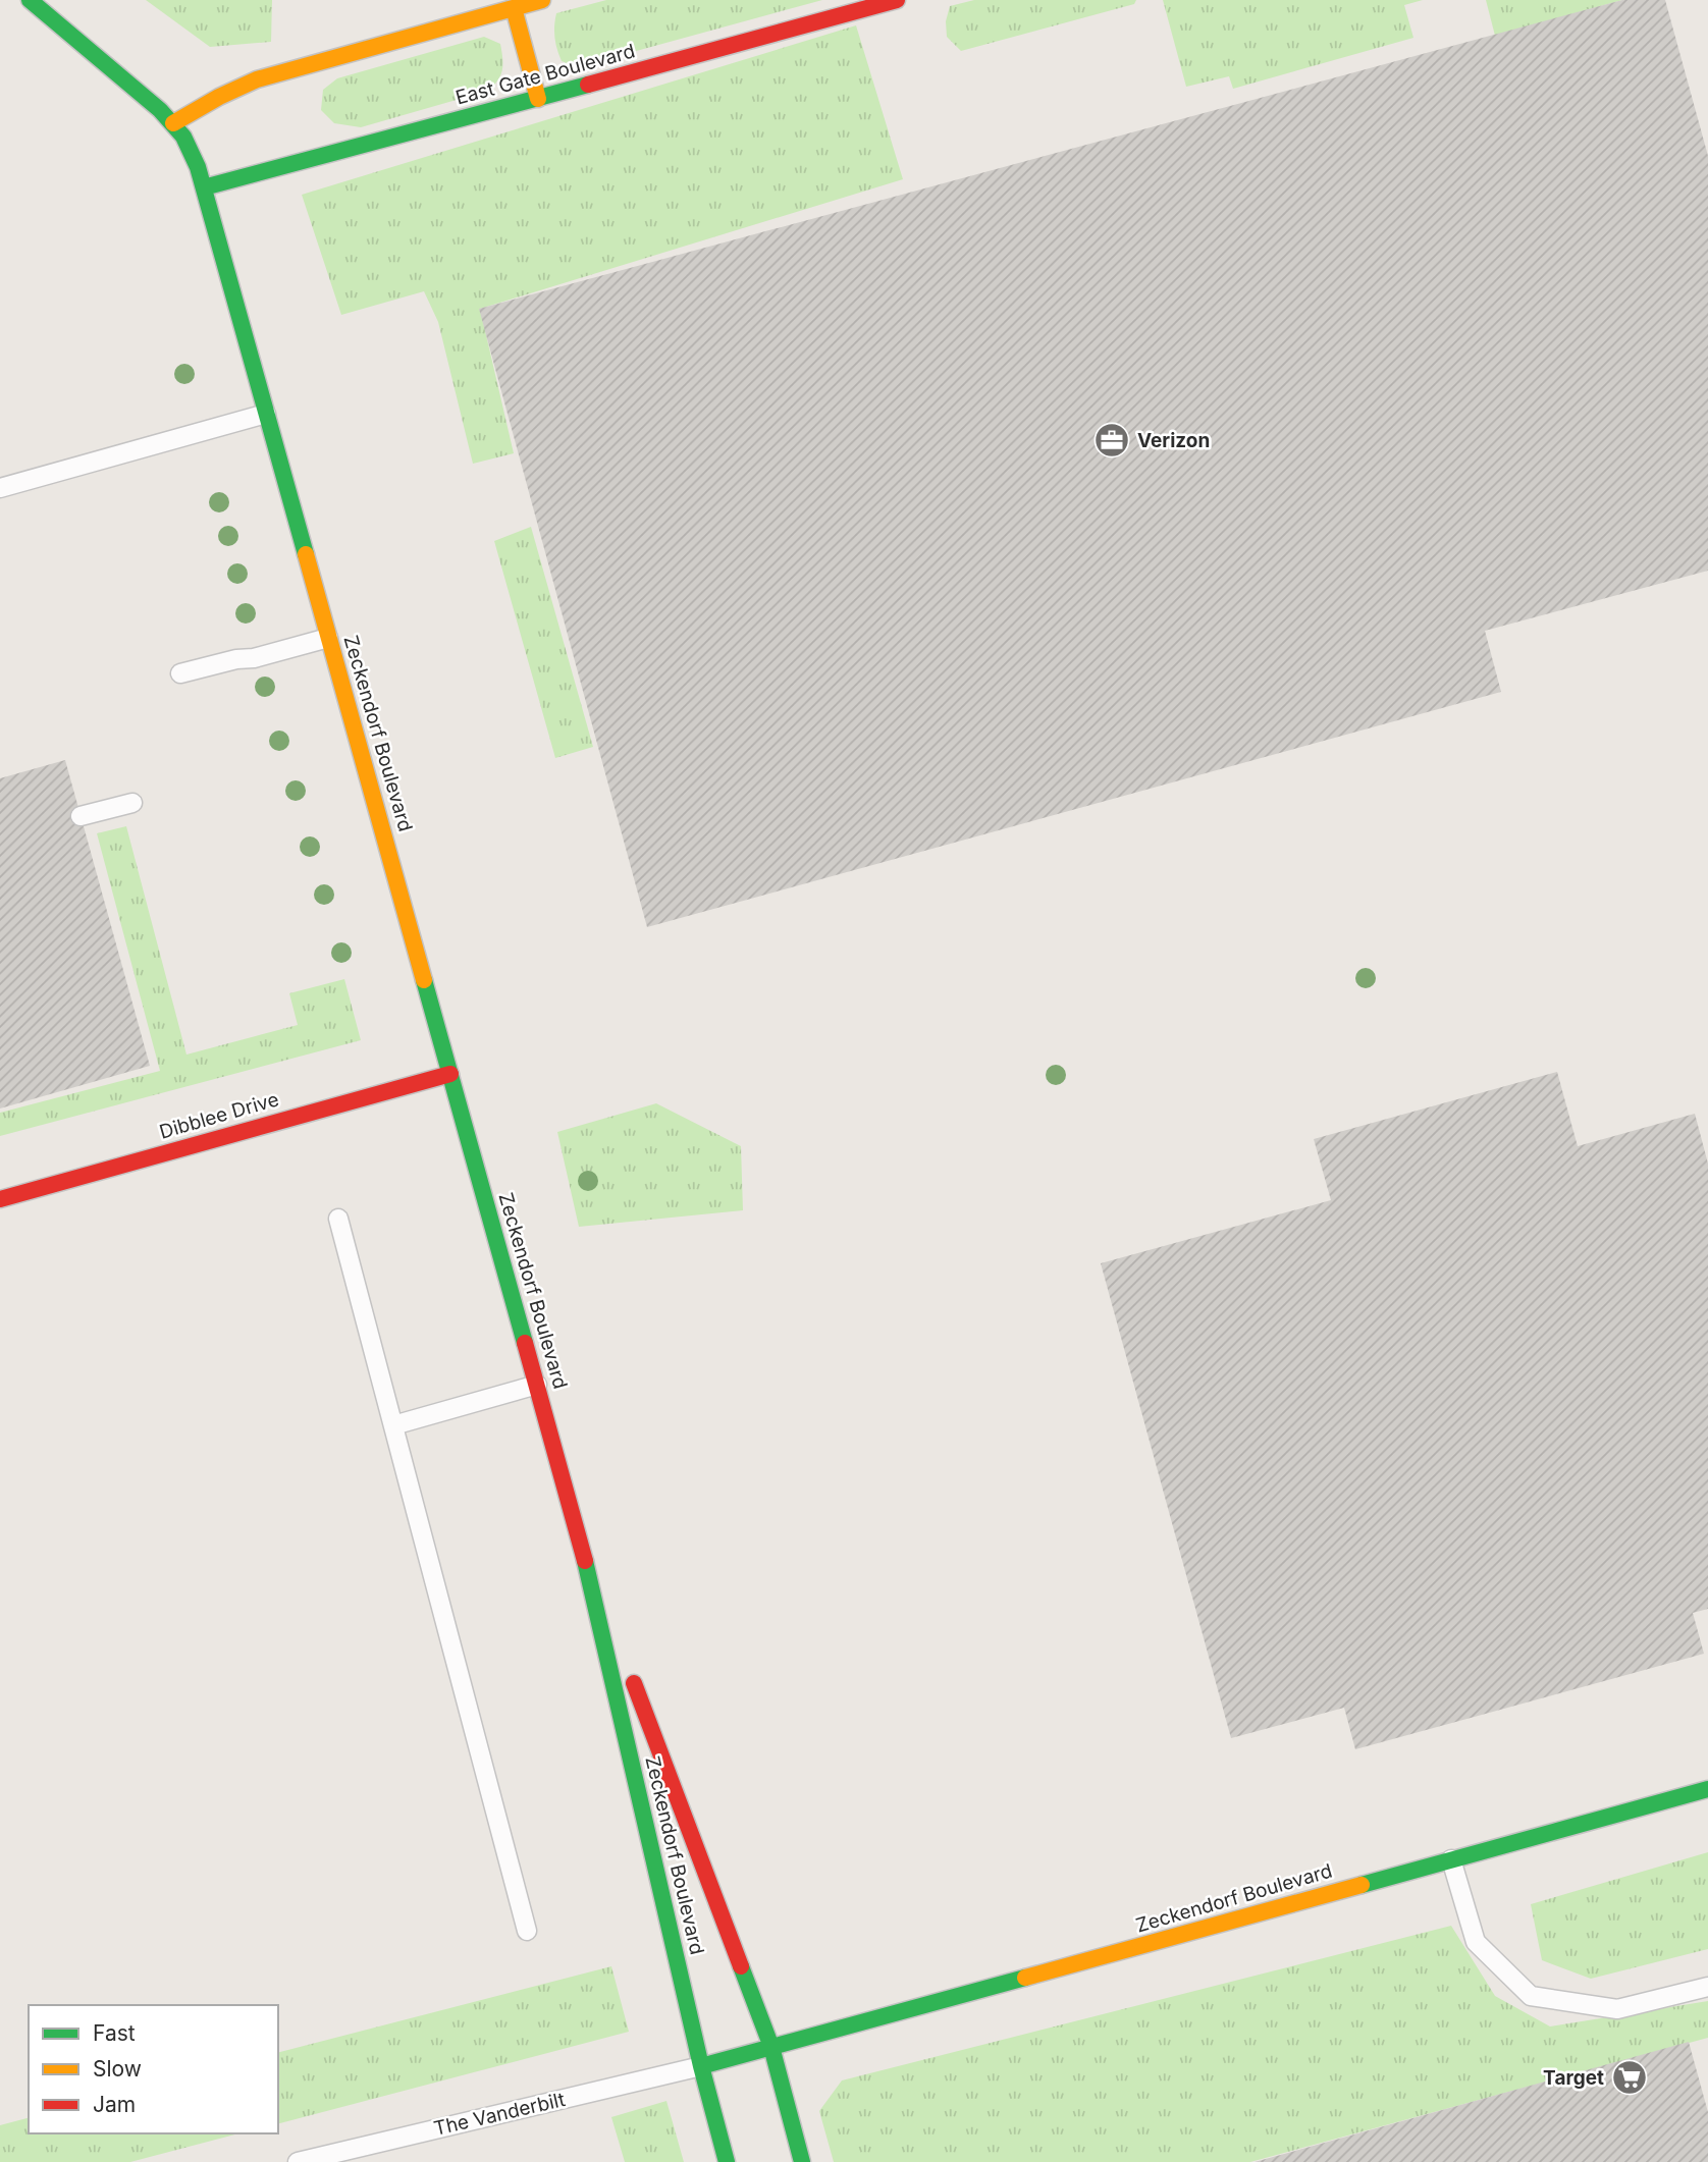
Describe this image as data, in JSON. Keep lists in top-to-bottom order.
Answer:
{
  "streets": {
    "main road": ["East Gate Boulevard", "Zeckendorf Boulevard", "Dibblee Drive"],
    "lane": ["The Vanderbilt"]
  },
  "crossings": [
    ["East Gate Boulevard", "Zeckendorf Boulevard"],
    ["Zeckendorf Boulevard", "Dibblee Drive"],
    ["Zeckendorf Boulevard", "The Vanderbilt"]
  ],
  "places": {
    "office": ["Verizon"],
    "supermarket": ["Target"]
  },
  "legend": ["Fast", "Slow", "Jam"]
}
